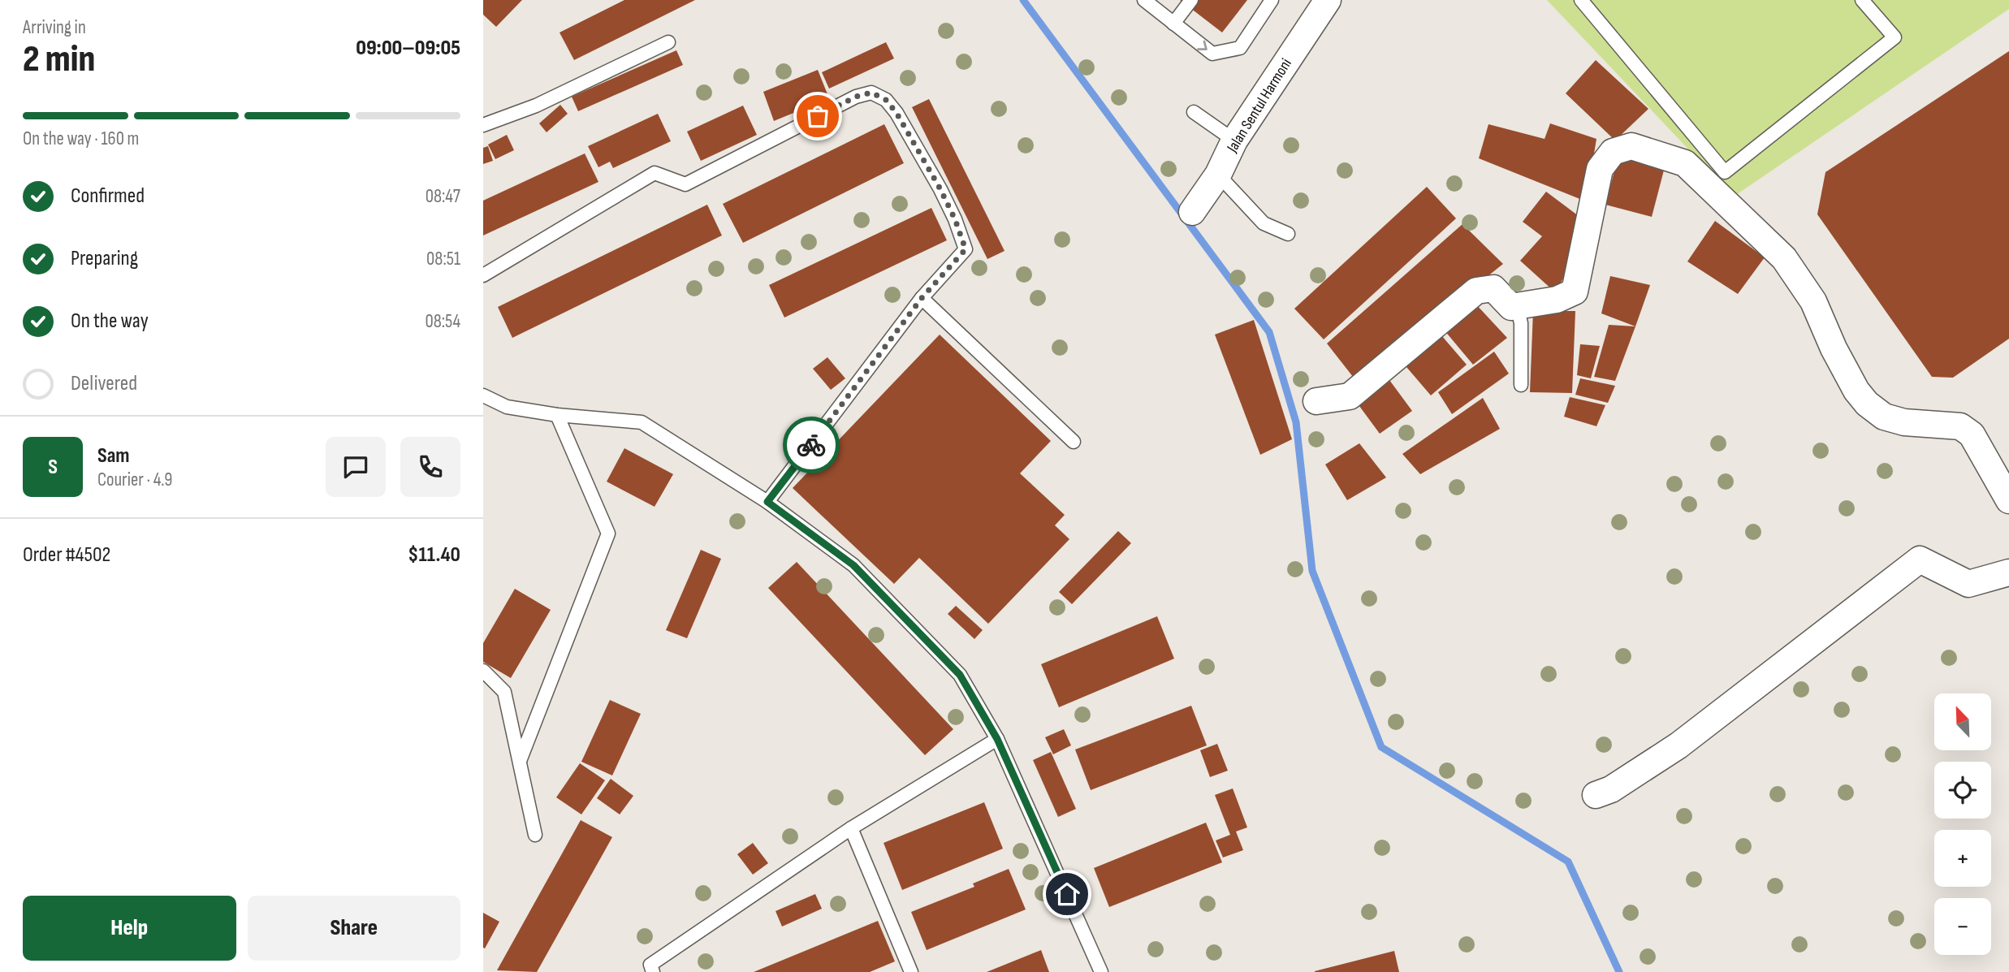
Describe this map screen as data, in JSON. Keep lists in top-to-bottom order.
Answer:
{
  "streets": {
    "street": ["Jalan Sentul Harmoni"]
  },
  "north": "top left",
  "page": {
    "heading": ["2 min", "Arriving in", "09:00–09:05"],
    "panel": [
      "Sam",
      "Courier · 4.9",
      "Order #4502",
      "$11.40"
    ],
    "bar": "On the way · 160 m",
    "list": [
      ["Confirmed", "08:47"],
      ["Preparing", "08:51"],
      ["On the way", "08:54"],
      "Delivered"
    ],
    "round": "S",
    "map_buttons": ["+", "−"],
    "buttons": ["Help", "Share"]
  }
}
